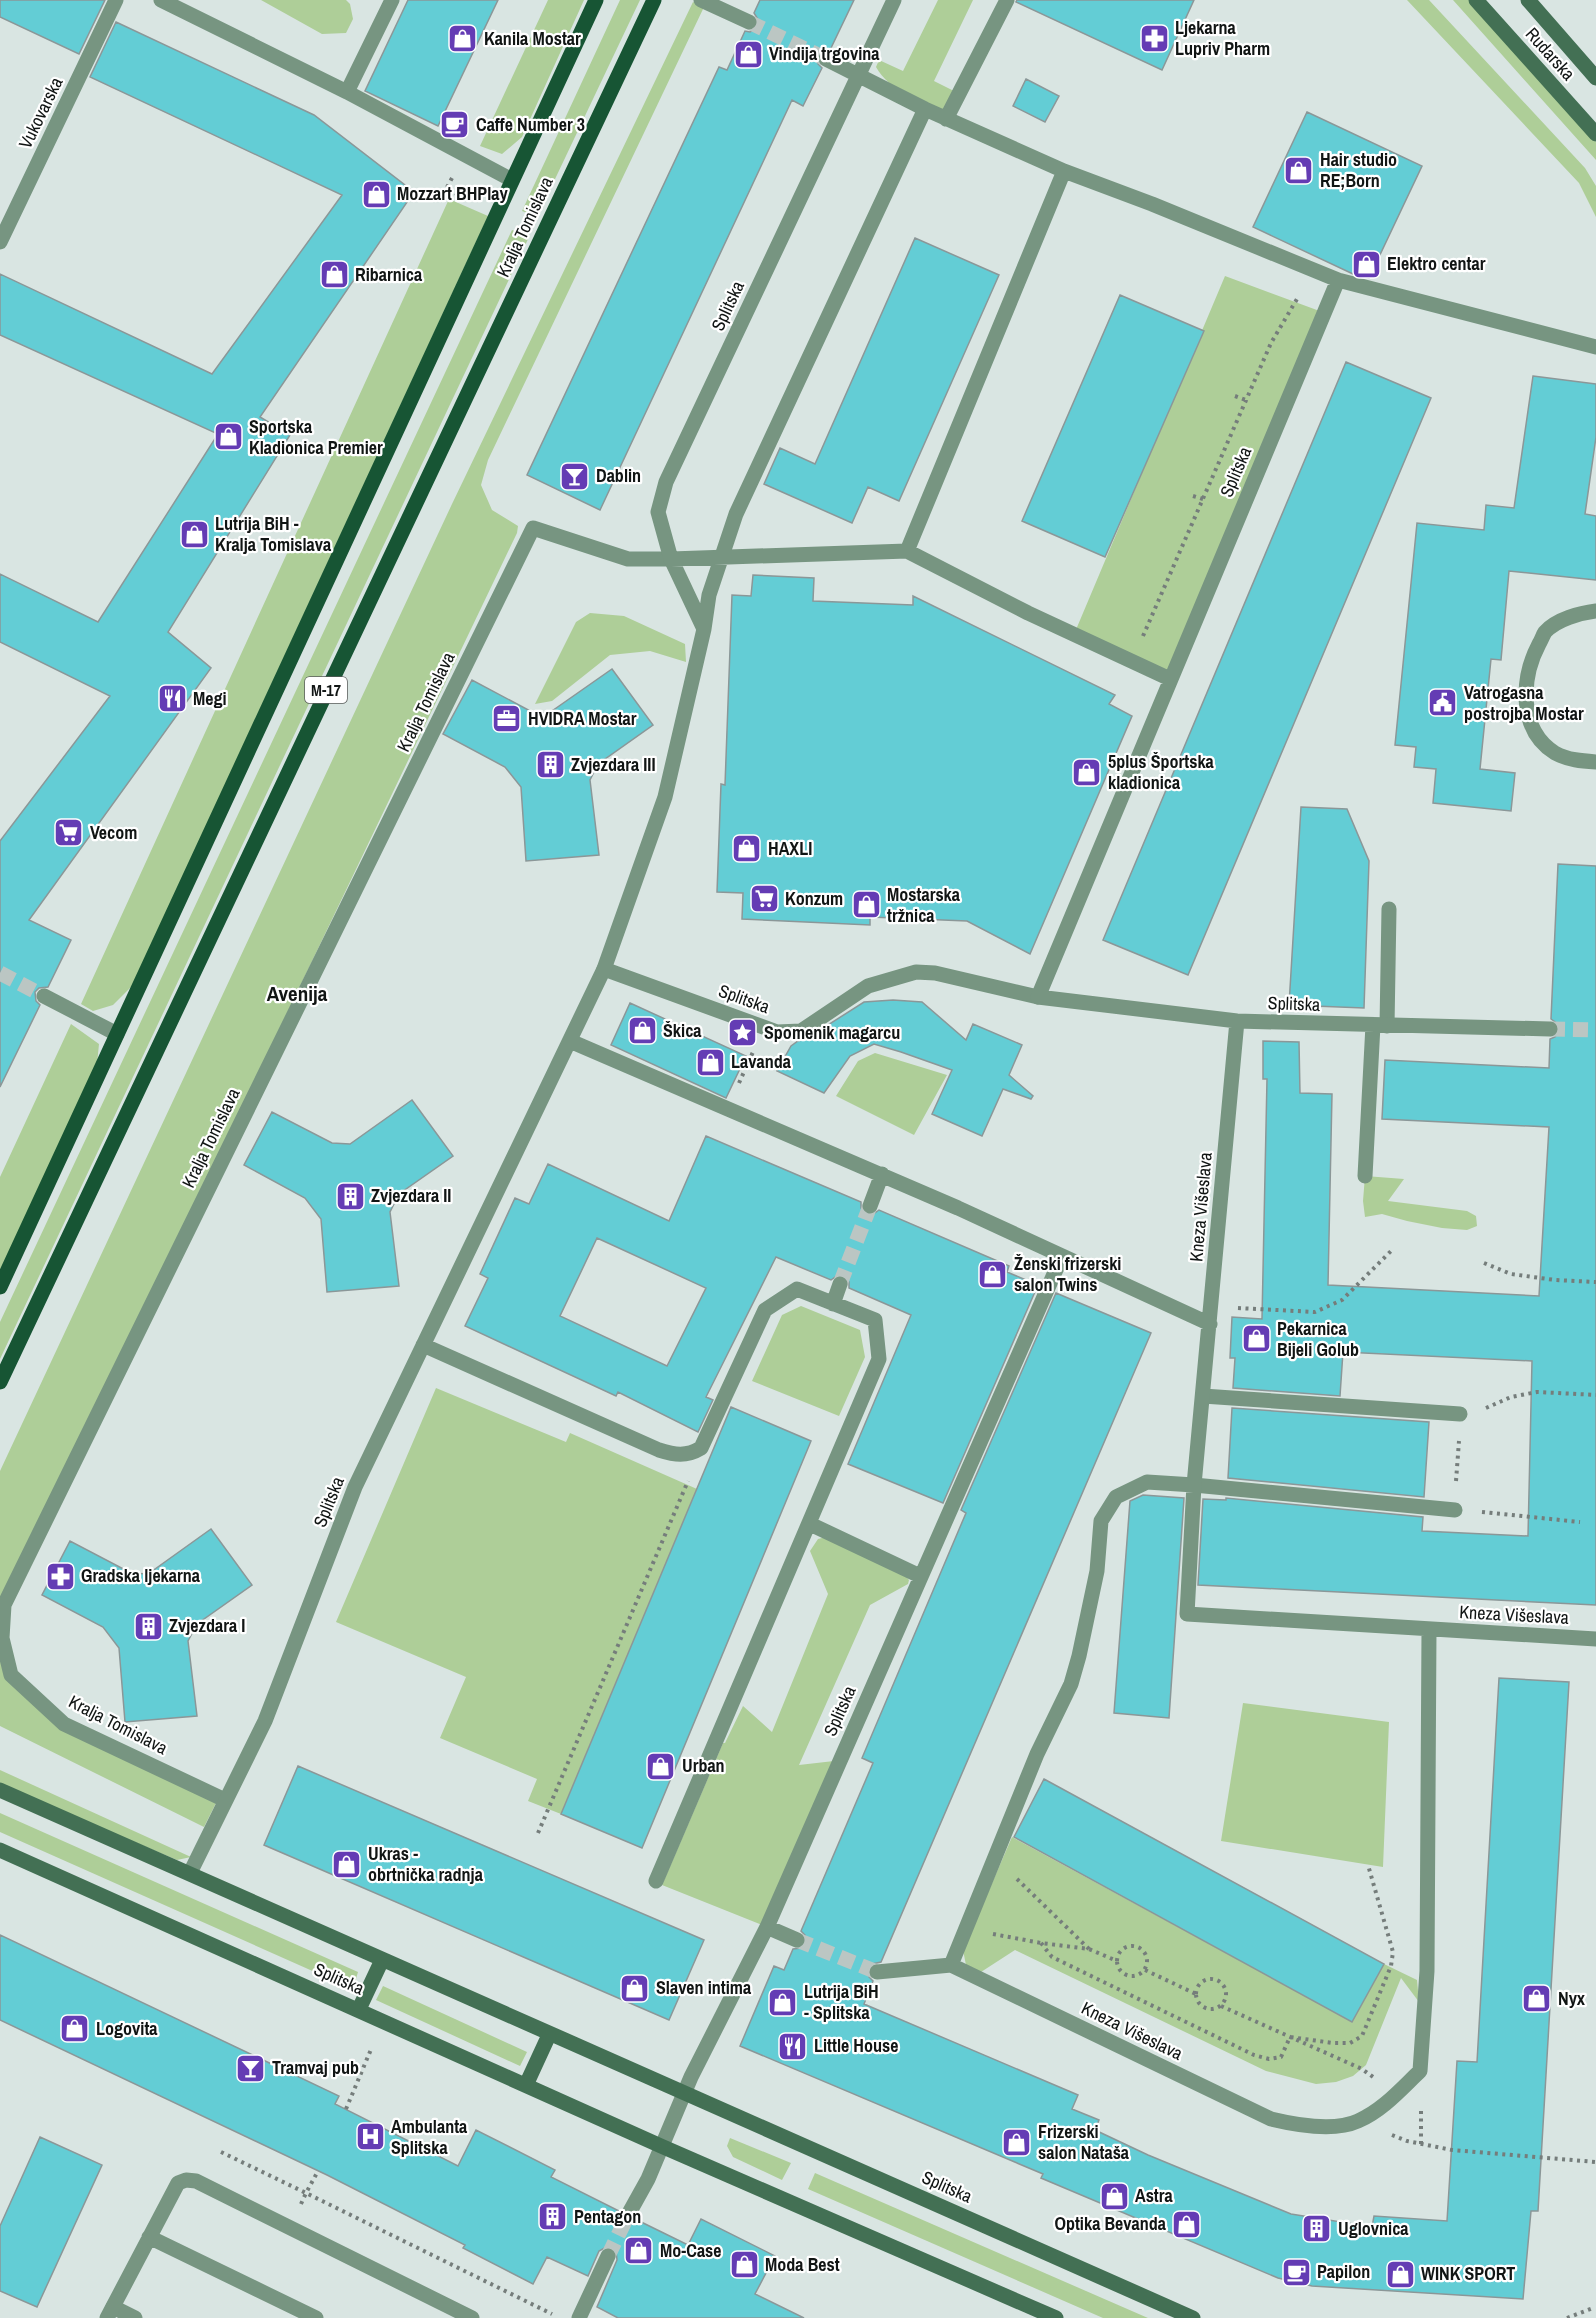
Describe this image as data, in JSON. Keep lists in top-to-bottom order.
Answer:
{
  "streets": {
    "main road": [
      "Rudarska",
      "Kralja Tomislava",
      "Splitska",
      "M-17"
    ],
    "street": ["Vukovarska", "Kneza Višeslava"]
  },
  "crossings": [
    ["Kralja Tomislava", "Splitska"],
    ["Splitska", "Kneza Višeslava"]
  ],
  "districts": ["Avenija"],
  "places": {
    "pharmacy": ["Ljekarna Lupriv Pharm", "Gradska ljekarna"],
    "shop": [
      "Kanila Mostar",
      "Vindija trgovina",
      "Hair studio RE;Born",
      "Mozzart BHPlay",
      "Elektro centar",
      "Ribarnica",
      "Sportska Kladionica Premier",
      "Lutrija BiH - Kralja Tomislava",
      "5plus Športska kladionica",
      "HAXLI",
      "Mostarska tržnica",
      "Škica",
      "Lavanda",
      "Ženski frizerski salon Twins",
      "Pekarnica Bijeli Golub",
      "Urban",
      "Ukras - obrtnička radnja",
      "Slaven intima",
      "Nyx",
      "Lutrija BiH - Splitska",
      "Logovita",
      "Frizerski salon Nataša",
      "Astra",
      "Optika Bevanda",
      "Mo-Case",
      "Moda Best",
      "WINK SPORT"
    ],
    "cafe": ["Caffe Number 3", "Papilon"],
    "bar": ["Dablin", "Tramvaj pub"],
    "restaurant": ["Megi", "Little House"],
    "public building": ["Vatrogasna postrojba Mostar"],
    "office": ["HVIDRA Mostar"],
    "building": [
      "Zvjezdara III",
      "Zvjezdara II",
      "Zvjezdara I",
      "Pentagon",
      "Uglovnica"
    ],
    "supermarket": ["Vecom", "Konzum"],
    "place": ["Spomenik magarcu"],
    "hospital": ["Ambulanta Splitska"]
  }
}
